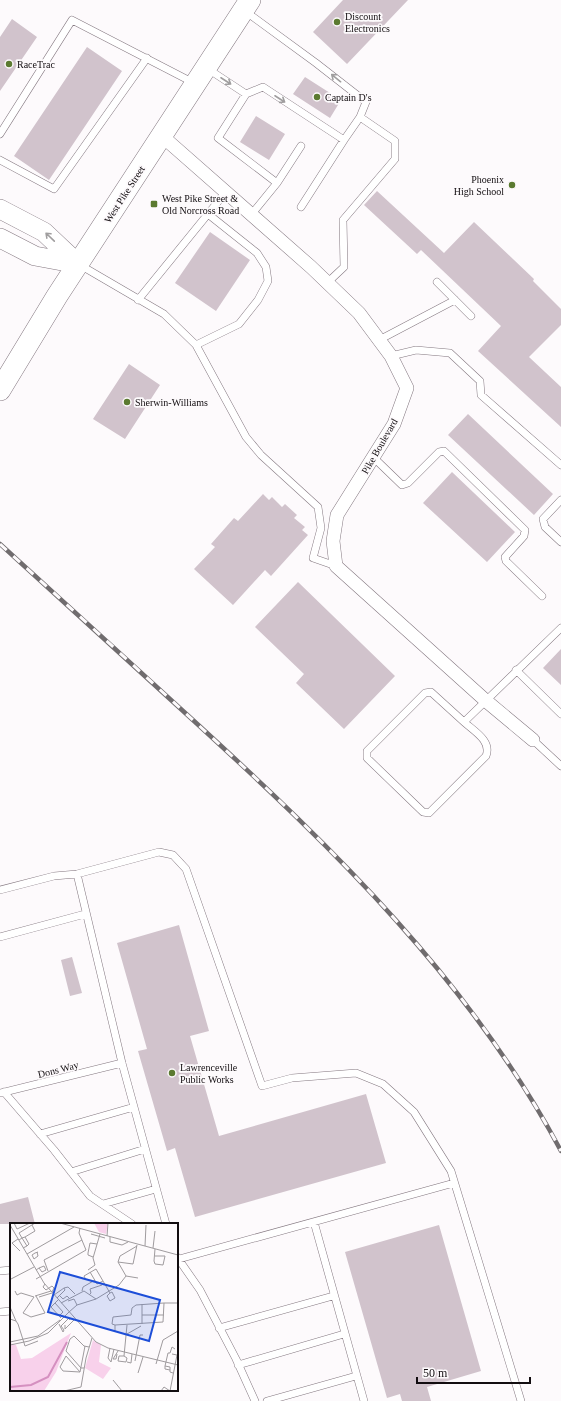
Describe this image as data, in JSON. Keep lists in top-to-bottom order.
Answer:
{
  "streets": {
    "main road": ["West Pike Street"],
    "street": ["Pike Boulevard"],
    "lane": ["Dons Way"]
  },
  "crossings": [
    ["West Pike Street", "Pike Boulevard"]
  ],
  "places": {
    "other": [
      "Discount Electronics",
      "RaceTrac",
      "Captain D's",
      "Phoenix High School",
      "Sherwin-Williams",
      "Lawrenceville Public Works"
    ],
    "transit": ["West Pike Street & Old Norcross Road"]
  },
  "scale_bar": "50 m"
}
